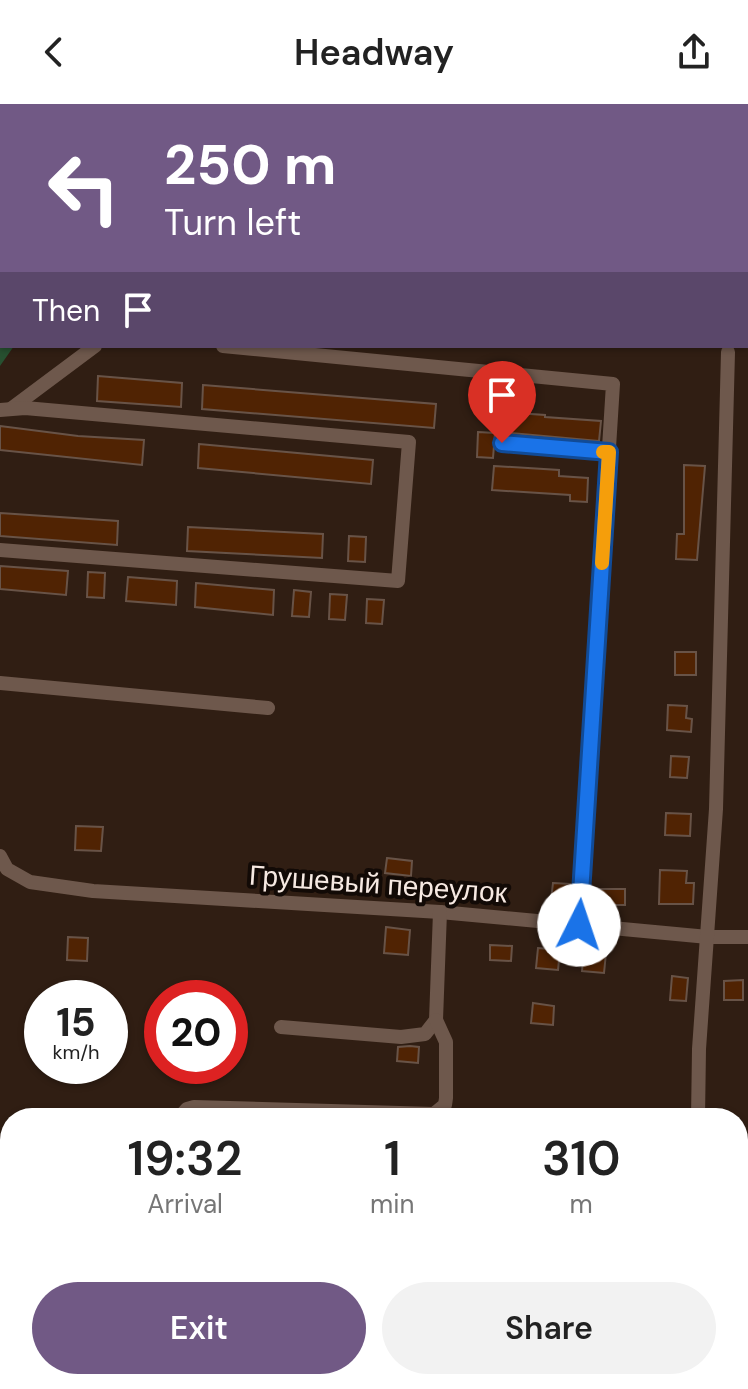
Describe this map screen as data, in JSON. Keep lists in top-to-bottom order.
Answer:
{
  "streets": {
    "lane": ["Грушевый переулок"]
  },
  "page": {
    "header": "Headway",
    "turn": ["250 m", "Turn left"],
    "then": "Then",
    "speed": "15 km/h",
    "limit": "20",
    "eta": [
      "19:32",
      "Arrival",
      "1",
      "min",
      "310",
      "m"
    ],
    "buttons": ["Exit", "Share"]
  }
}
